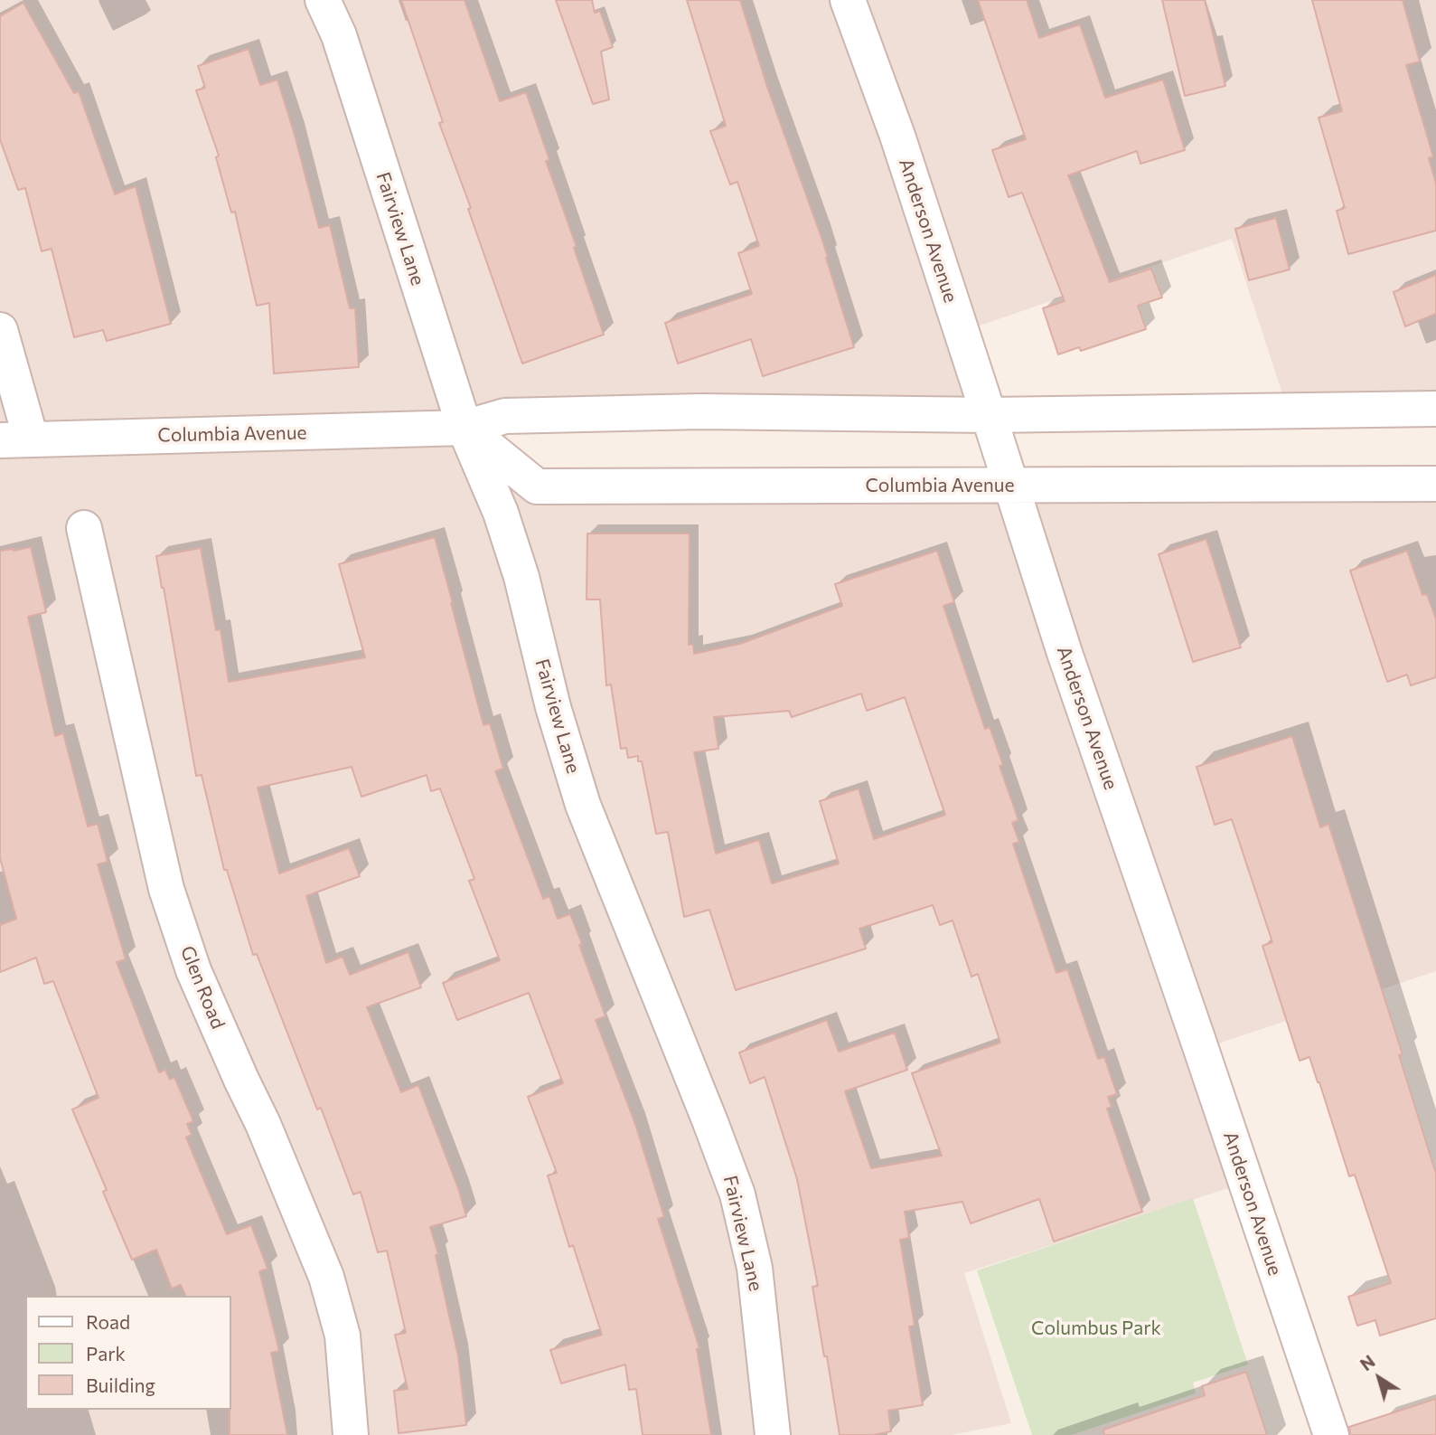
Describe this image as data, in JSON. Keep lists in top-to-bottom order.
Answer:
{
  "streets": {
    "street": [
      "Fairview Lane",
      "Anderson Avenue",
      "Columbia Avenue",
      "Glen Road"
    ]
  },
  "crossings": [
    ["Fairview Lane", "Columbia Avenue"],
    ["Anderson Avenue", "Columbia Avenue"]
  ],
  "parks": ["Columbus Park"],
  "legend": ["Road", "Park", "Building"],
  "north": "top left"
}
